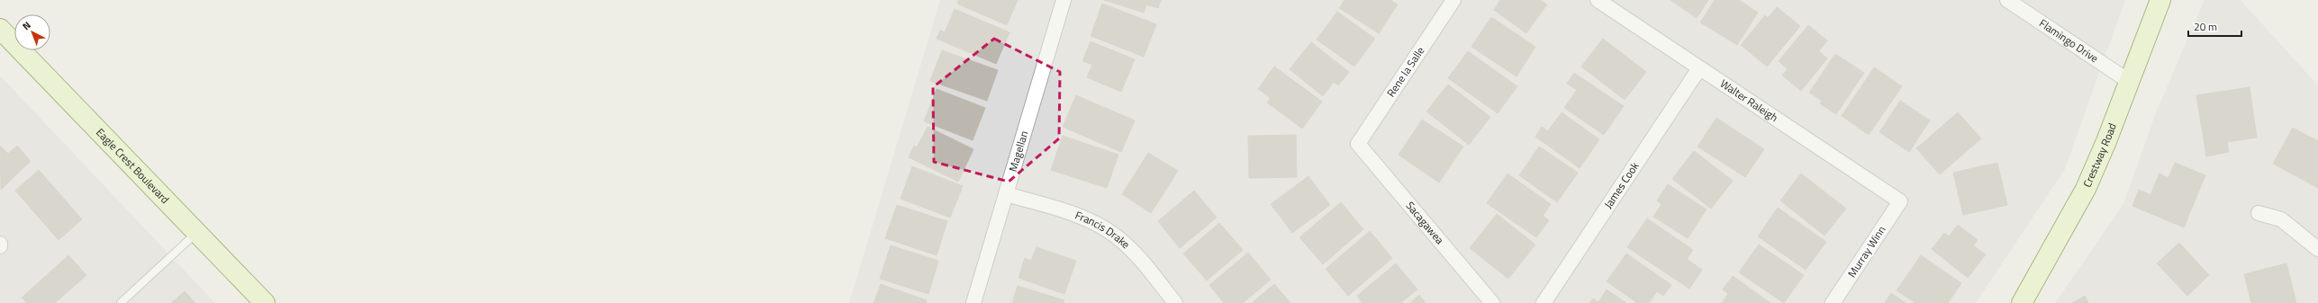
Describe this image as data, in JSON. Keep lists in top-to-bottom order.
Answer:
{
  "streets": {
    "main road": ["Crestway Road", "Eagle Crest Boulevard"],
    "street": [
      "Flamingo Drive",
      "Rene la Salle",
      "Walter Raleigh",
      "Magellan",
      "James Cook",
      "Sacagawea",
      "Francis Drake",
      "Murray Winn"
    ]
  },
  "crossings": [
    ["Flamingo Drive", "Crestway Road"],
    ["Rene la Salle", "Sacagawea"],
    ["Walter Raleigh", "James Cook"],
    ["Walter Raleigh", "Murray Winn"],
    ["Magellan", "Francis Drake"]
  ],
  "scale_bar": "20 m",
  "north": "top left"
}
